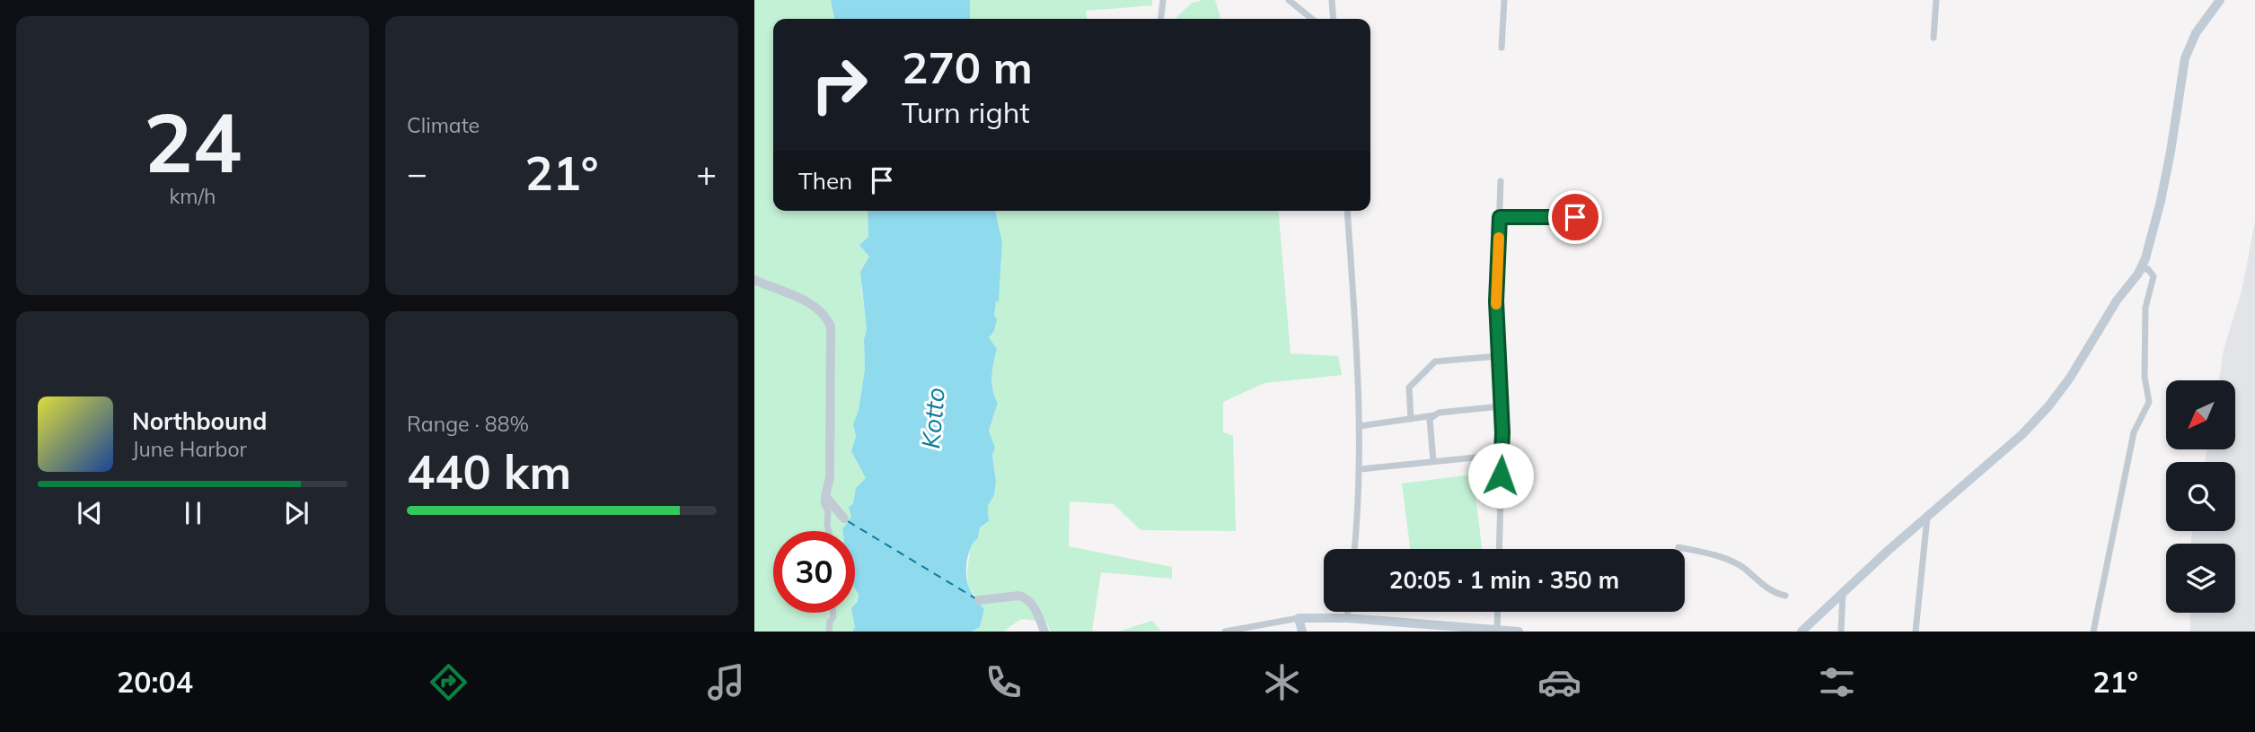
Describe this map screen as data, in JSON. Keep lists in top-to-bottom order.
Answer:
{
  "water": ["Kotto"],
  "north": "bottom left",
  "page": {
    "tile": [
      ["24", "km/h"],
      "Climate",
      ["Range · 88%", "440 km"]
    ],
    "turn": ["270 m", "Turn right"],
    "heat": ["−", "21°", "+"],
    "then": "Then",
    "song": ["Northbound", "June Harbor"],
    "limit": "30",
    "trip": "20:05 · 1 min · 350 m",
    "tabs": ["20:04", "21°"]
  }
}
